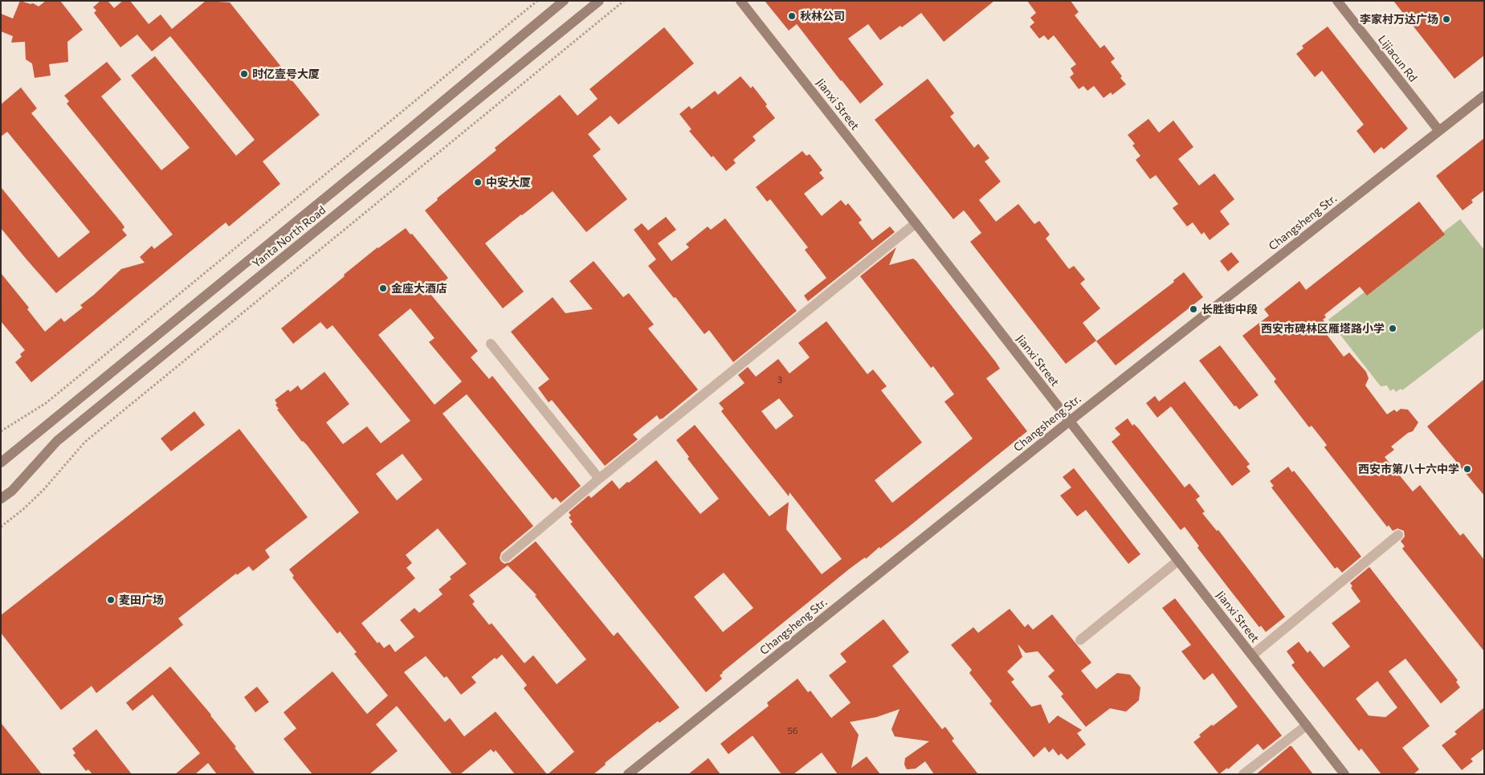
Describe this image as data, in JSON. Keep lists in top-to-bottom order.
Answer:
{
  "streets": {
    "street": [
      "Lijiacun Rd",
      "Jianxi Street",
      "Changsheng Str.",
      "Yanta North Road"
    ]
  },
  "crossings": [
    ["Lijiacun Rd", "Changsheng Str."],
    ["Jianxi Street", "Changsheng Str."]
  ],
  "places": [
    "秋林公司",
    "李家村万达广场",
    "时亿壹号大厦",
    "中安大厦",
    "金座大酒店",
    "长胜街中段",
    "西安市碑林区雁塔路小学",
    "西安市第八十六中学",
    "麦田广场"
  ],
  "house_numbers": ["3", "56"]
}
